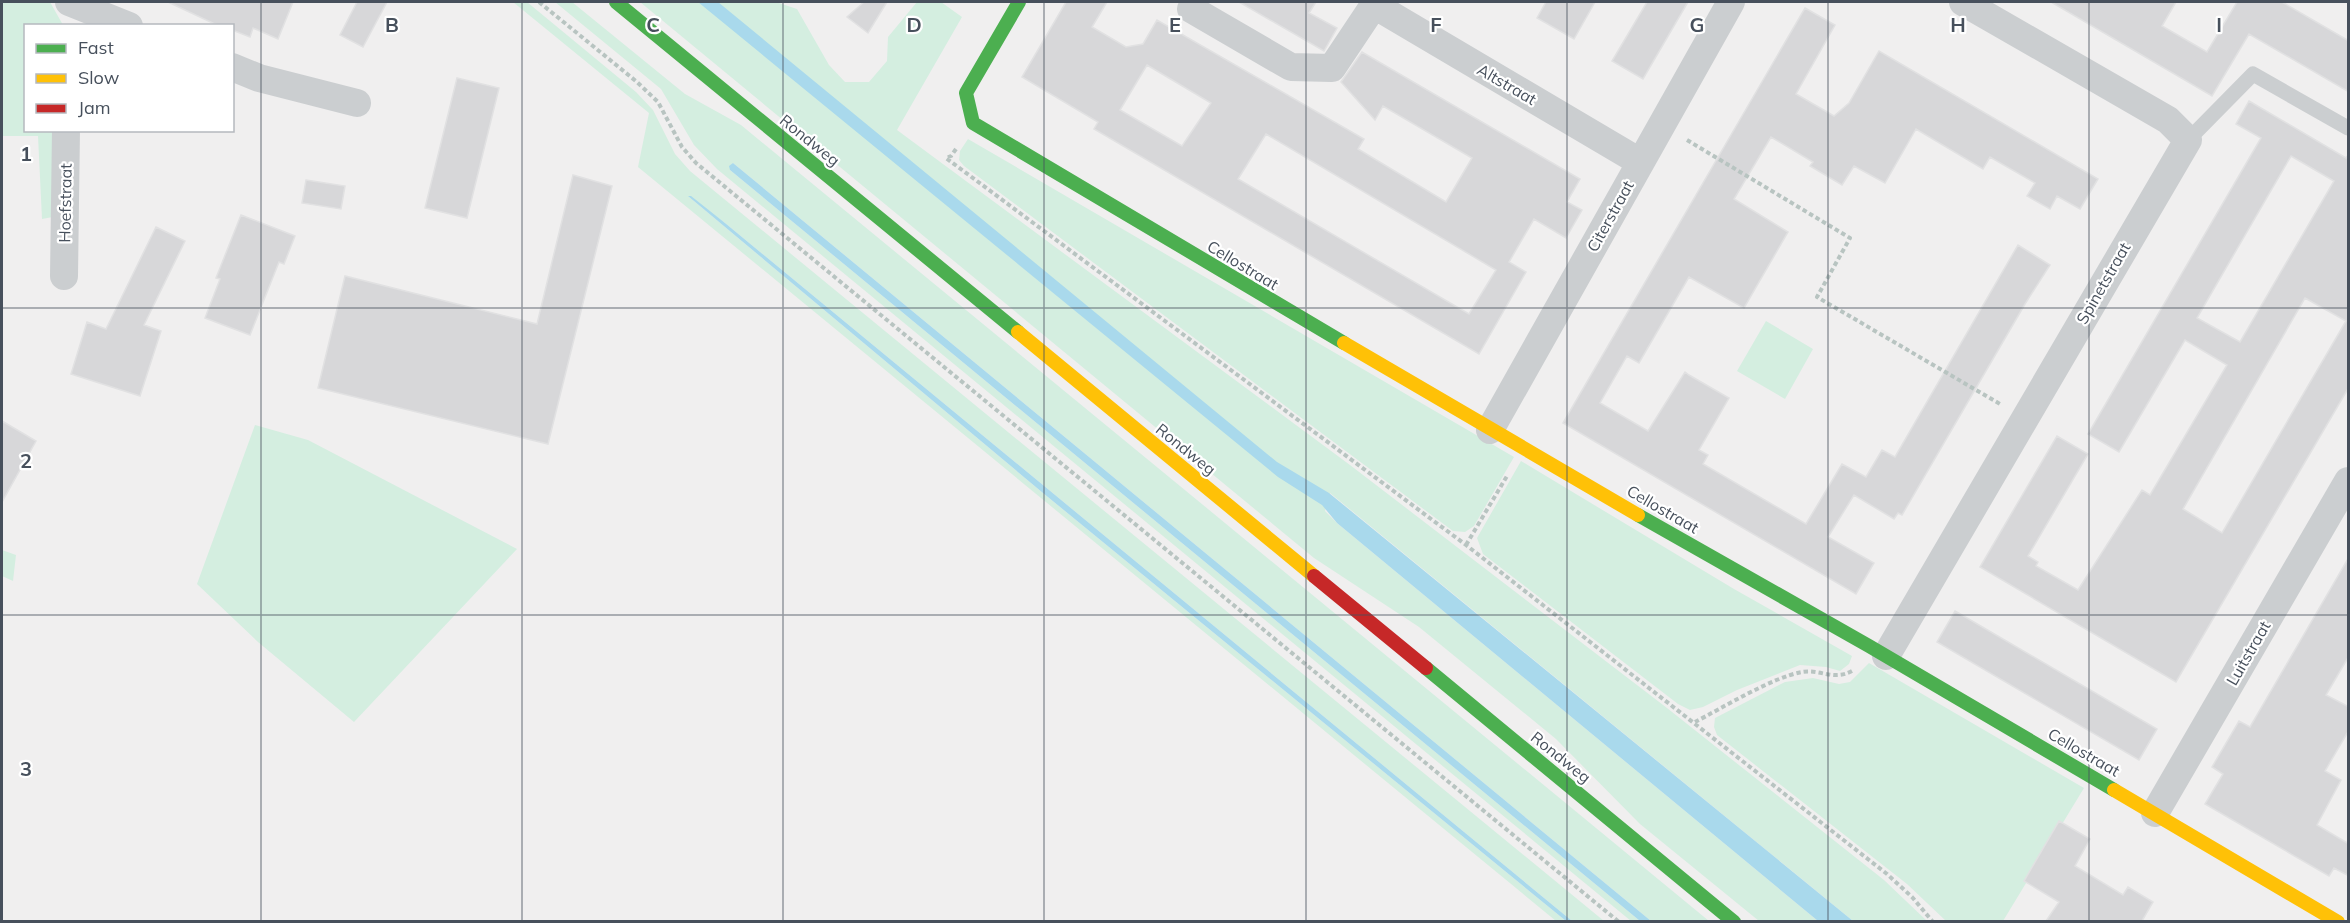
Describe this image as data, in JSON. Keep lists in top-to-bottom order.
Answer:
{
  "streets": {
    "street": [
      "Altstraat",
      "Rondweg",
      "Hoefstraat",
      "Citerstraat",
      "Cellostraat",
      "Spinetstraat",
      "Luitstraat"
    ]
  },
  "crossings": [
    ["Altstraat", "Citerstraat"],
    ["Citerstraat", "Cellostraat"],
    ["Cellostraat", "Spinetstraat"],
    ["Cellostraat", "Luitstraat"]
  ],
  "legend": ["Fast", "Slow", "Jam"],
  "grid": {
    "columns": [
      "B",
      "C",
      "D",
      "E",
      "F",
      "G",
      "H",
      "I"
    ],
    "rows": ["1", "2", "3"]
  }
}
